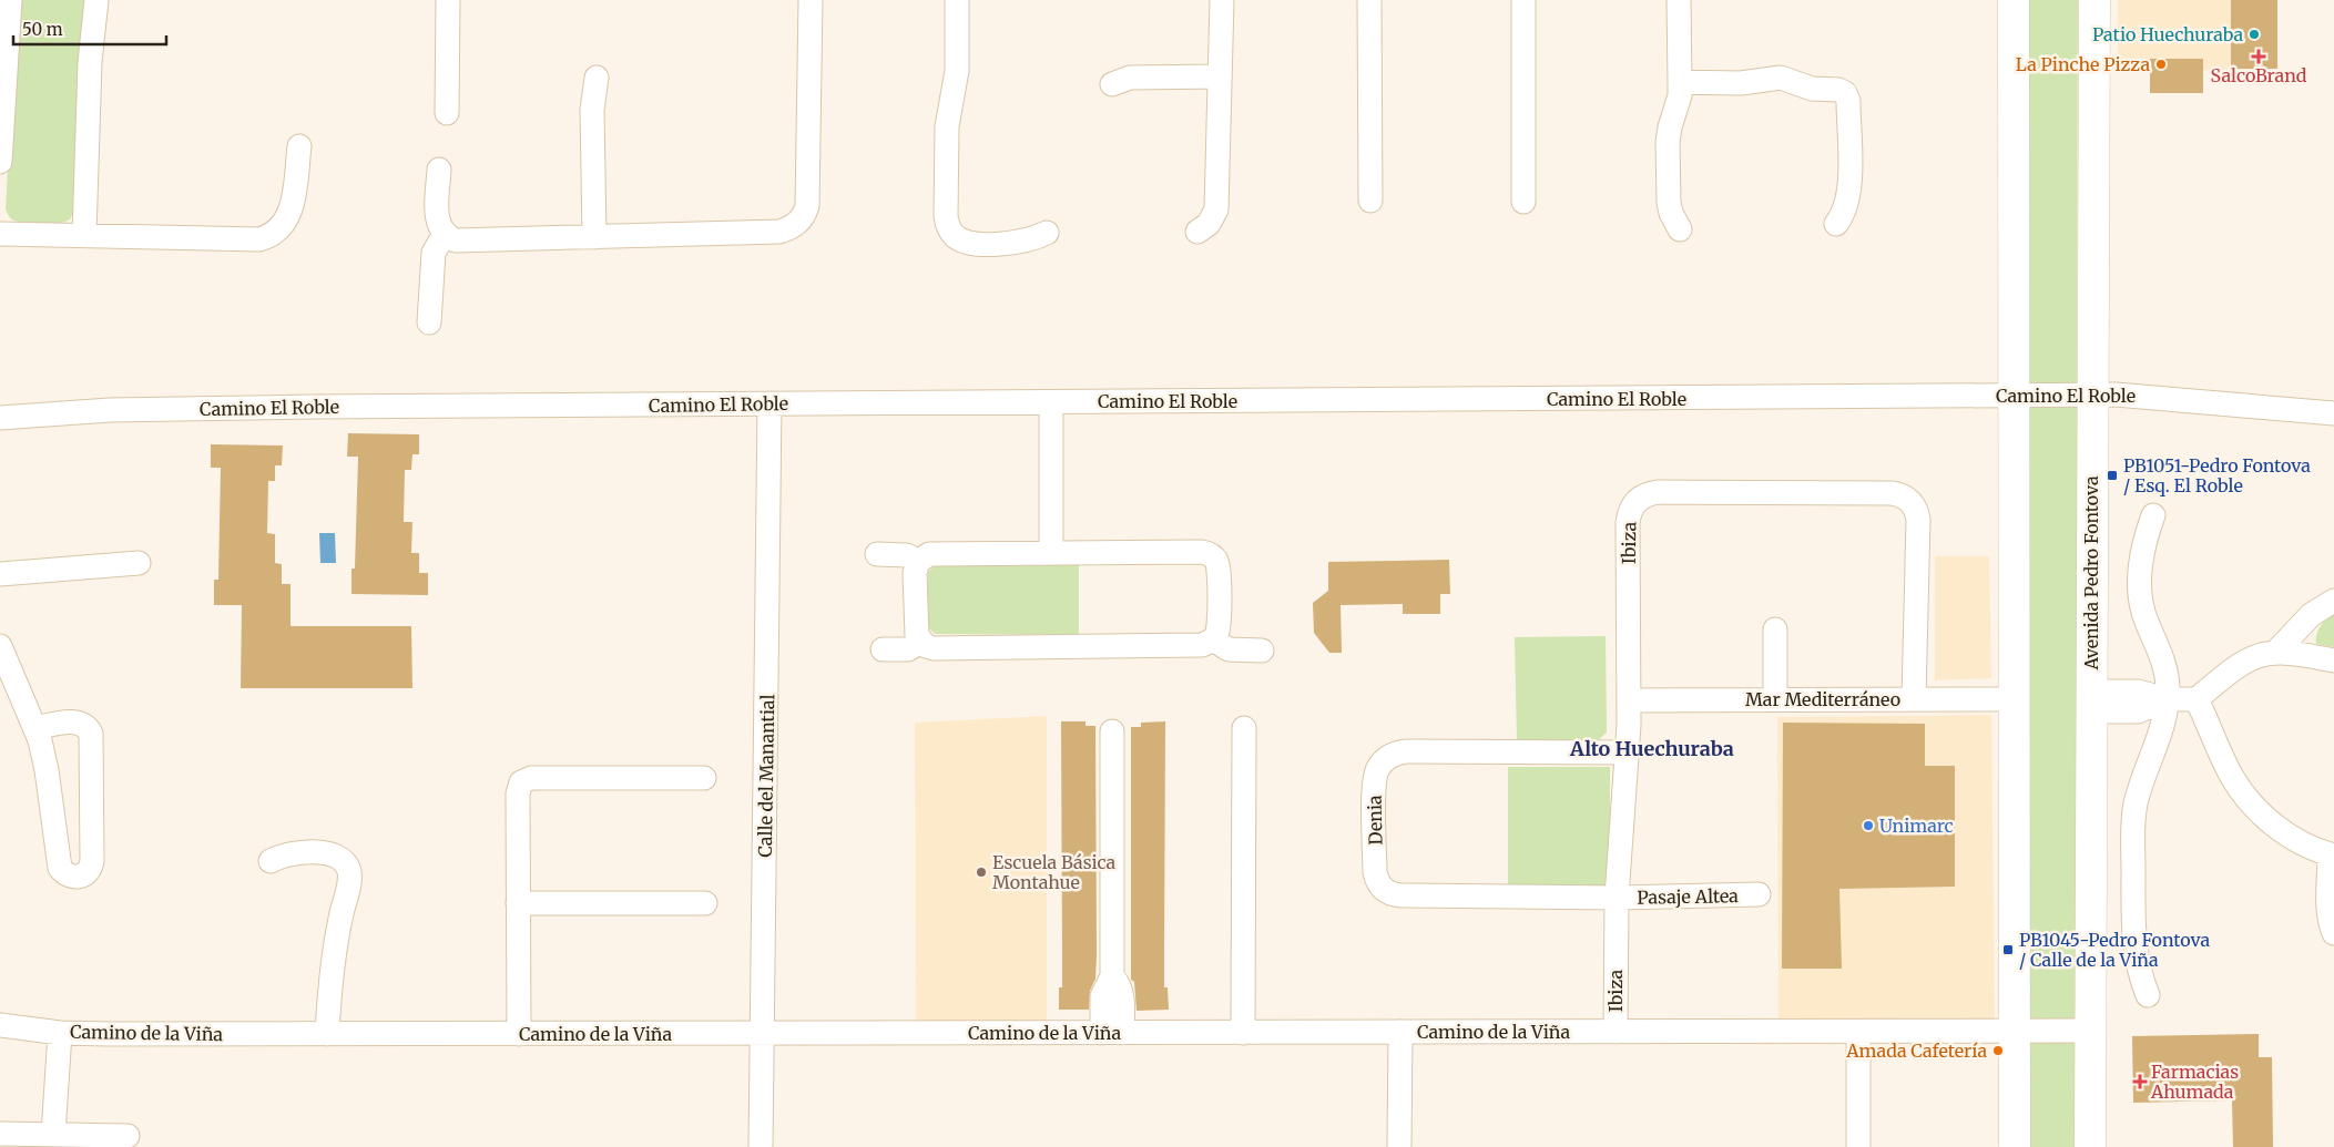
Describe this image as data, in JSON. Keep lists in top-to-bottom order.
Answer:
{
  "streets": {
    "street": [
      "Camino El Roble",
      "Ibiza",
      "Avenida Pedro Fontova",
      "Mar Mediterráneo",
      "Calle del Manantial",
      "Denia",
      "Pasaje Altea",
      "Camino de la Viña"
    ]
  },
  "crossings": [
    ["Camino El Roble", "Avenida Pedro Fontova"],
    ["Camino El Roble", "Calle del Manantial"],
    ["Ibiza", "Mar Mediterráneo"],
    ["Ibiza", "Denia"],
    ["Ibiza", "Pasaje Altea"],
    ["Ibiza", "Camino de la Viña"],
    ["Avenida Pedro Fontova", "Camino de la Viña"],
    ["Calle del Manantial", "Camino de la Viña"],
    ["Denia", "Pasaje Altea"]
  ],
  "districts": ["Alto Huechuraba"],
  "places": {
    "other": [
      "Patio Huechuraba",
      "La Pinche Pizza",
      "Unimarc",
      "Escuela Básica Montahue",
      "Amada Cafetería"
    ],
    "health": ["SalcoBrand", "Farmacias Ahumada"],
    "transit": ["PB1051-Pedro Fontova / Esq. El Roble", "PB1045-Pedro Fontova / Calle de la Viña"]
  },
  "scale_bar": "50 m"
}
